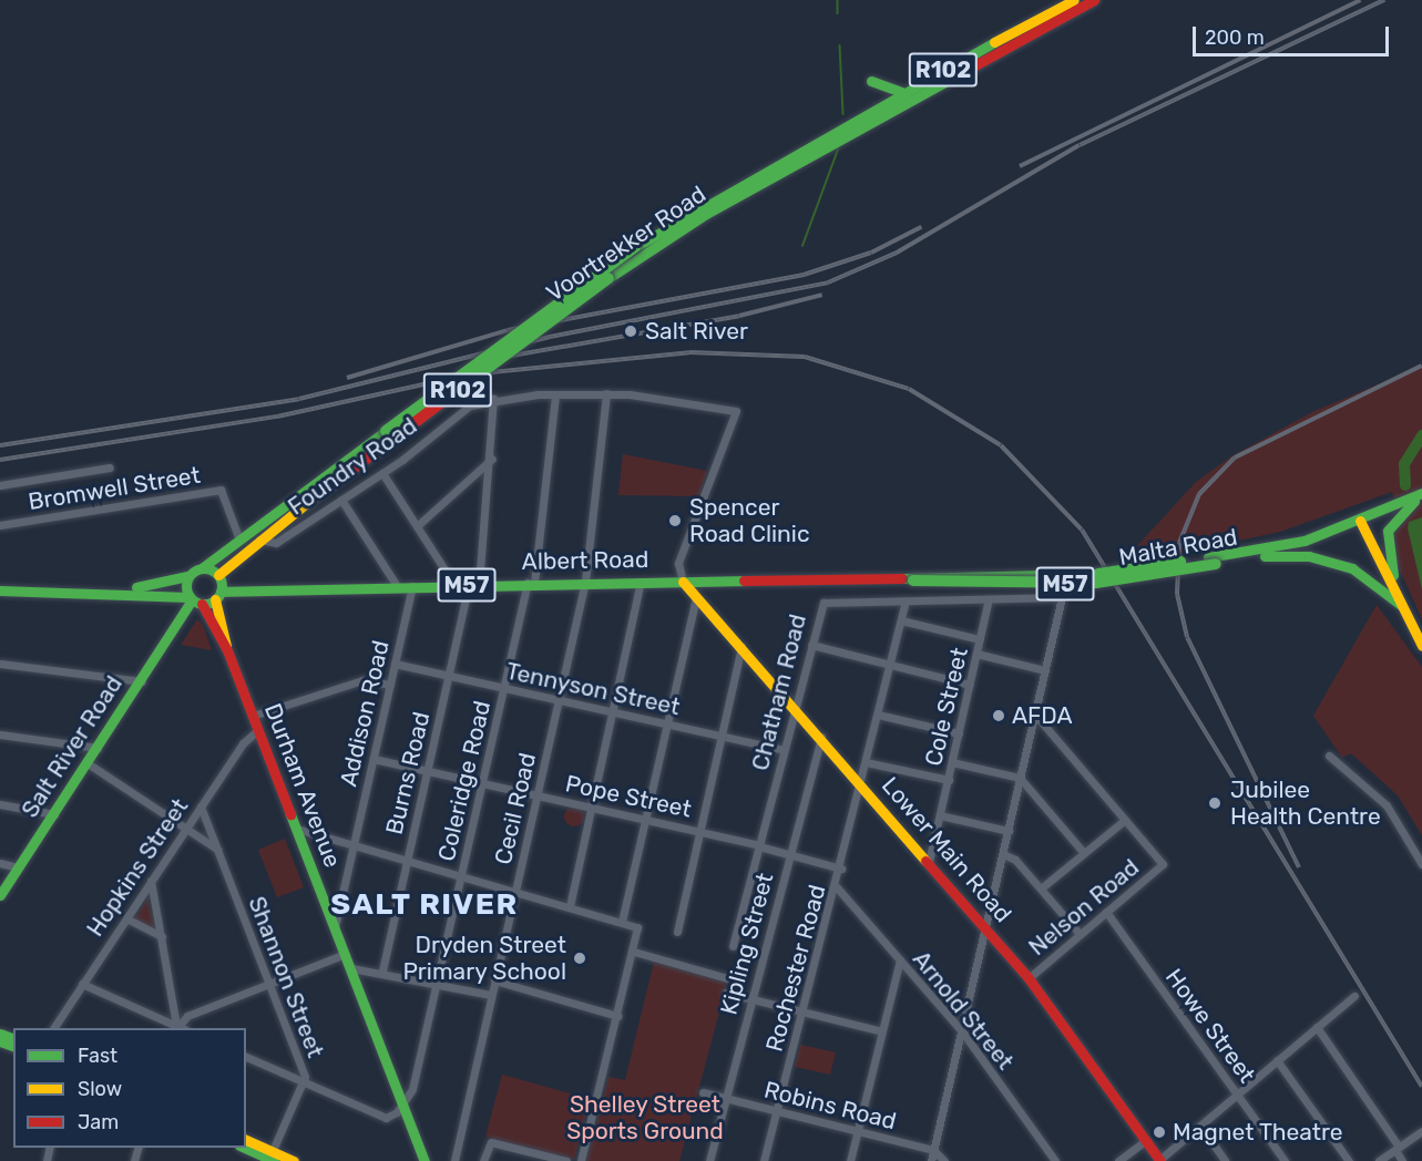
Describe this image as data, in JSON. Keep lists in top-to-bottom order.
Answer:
{
  "streets": {
    "main road": [
      "R102",
      "Voortrekker Road",
      "Malta Road",
      "Albert Road",
      "M57",
      "Salt River Road",
      "Durham Avenue",
      "Lower Main Road"
    ],
    "street": [
      "Foundry Road",
      "Bromwell Street",
      "Tennyson Street",
      "Chatham Road",
      "Cole Street",
      "Addison Road",
      "Burns Road",
      "Coleridge Road",
      "Pope Street",
      "Cecil Road",
      "Hopkins Street",
      "Nelson Road",
      "Kipling Street",
      "Rochester Road",
      "Shannon Street",
      "Arnold Street",
      "Howe Street",
      "Robins Road"
    ]
  },
  "crossings": [
    ["R102", "Voortrekker Road"],
    ["R102", "Albert Road"],
    ["R102", "Salt River Road"],
    ["R102", "Durham Avenue"],
    ["Voortrekker Road", "Foundry Road"],
    ["Voortrekker Road", "Bromwell Street"],
    ["Voortrekker Road", "Albert Road"],
    ["Voortrekker Road", "Durham Avenue"],
    ["Foundry Road", "Malta Road"],
    ["Foundry Road", "Albert Road"],
    ["Foundry Road", "Burns Road"],
    ["Foundry Road", "Coleridge Road"],
    ["Foundry Road", "Cecil Road"],
    ["Foundry Road", "Lower Main Road"],
    ["Malta Road", "Albert Road"],
    ["Malta Road", "M57"],
    ["Malta Road", "Lower Main Road"],
    ["Albert Road", "Addison Road"],
    ["Albert Road", "Burns Road"],
    ["Albert Road", "Coleridge Road"],
    ["Albert Road", "Durham Avenue"],
    ["Albert Road", "Cecil Road"],
    ["Albert Road", "Lower Main Road"],
    ["Tennyson Street", "Chatham Road"],
    ["Tennyson Street", "Addison Road"],
    ["Tennyson Street", "Burns Road"],
    ["Tennyson Street", "Coleridge Road"],
    ["Tennyson Street", "Cecil Road"],
    ["Chatham Road", "Cole Street"],
    ["Chatham Road", "Pope Street"],
    ["Chatham Road", "Lower Main Road"],
    ["Cole Street", "Lower Main Road"],
    ["Addison Road", "Durham Avenue"],
    ["Addison Road", "Pope Street"],
    ["Salt River Road", "Durham Avenue"],
    ["Burns Road", "Pope Street"],
    ["Coleridge Road", "Durham Avenue"],
    ["Coleridge Road", "Pope Street"],
    ["Durham Avenue", "Hopkins Street"],
    ["Pope Street", "Cecil Road"],
    ["Pope Street", "Kipling Street"],
    ["Pope Street", "Rochester Road"],
    ["Lower Main Road", "Nelson Road"],
    ["Lower Main Road", "Kipling Street"],
    ["Lower Main Road", "Rochester Road"],
    ["Hopkins Street", "Shannon Street"],
    ["Nelson Road", "Howe Street"],
    ["Kipling Street", "Robins Road"],
    ["Rochester Road", "Arnold Street"],
    ["Rochester Road", "Robins Road"]
  ],
  "districts": ["SALT RIVER"],
  "parks": ["Shelley Street Sports Ground"],
  "places": [
    "Salt River",
    "Spencer Road Clinic",
    "AFDA",
    "Jubilee Health Centre",
    "Dryden Street Primary School",
    "Magnet Theatre"
  ],
  "legend": ["Fast", "Slow", "Jam"],
  "scale_bar": "200 m"
}
